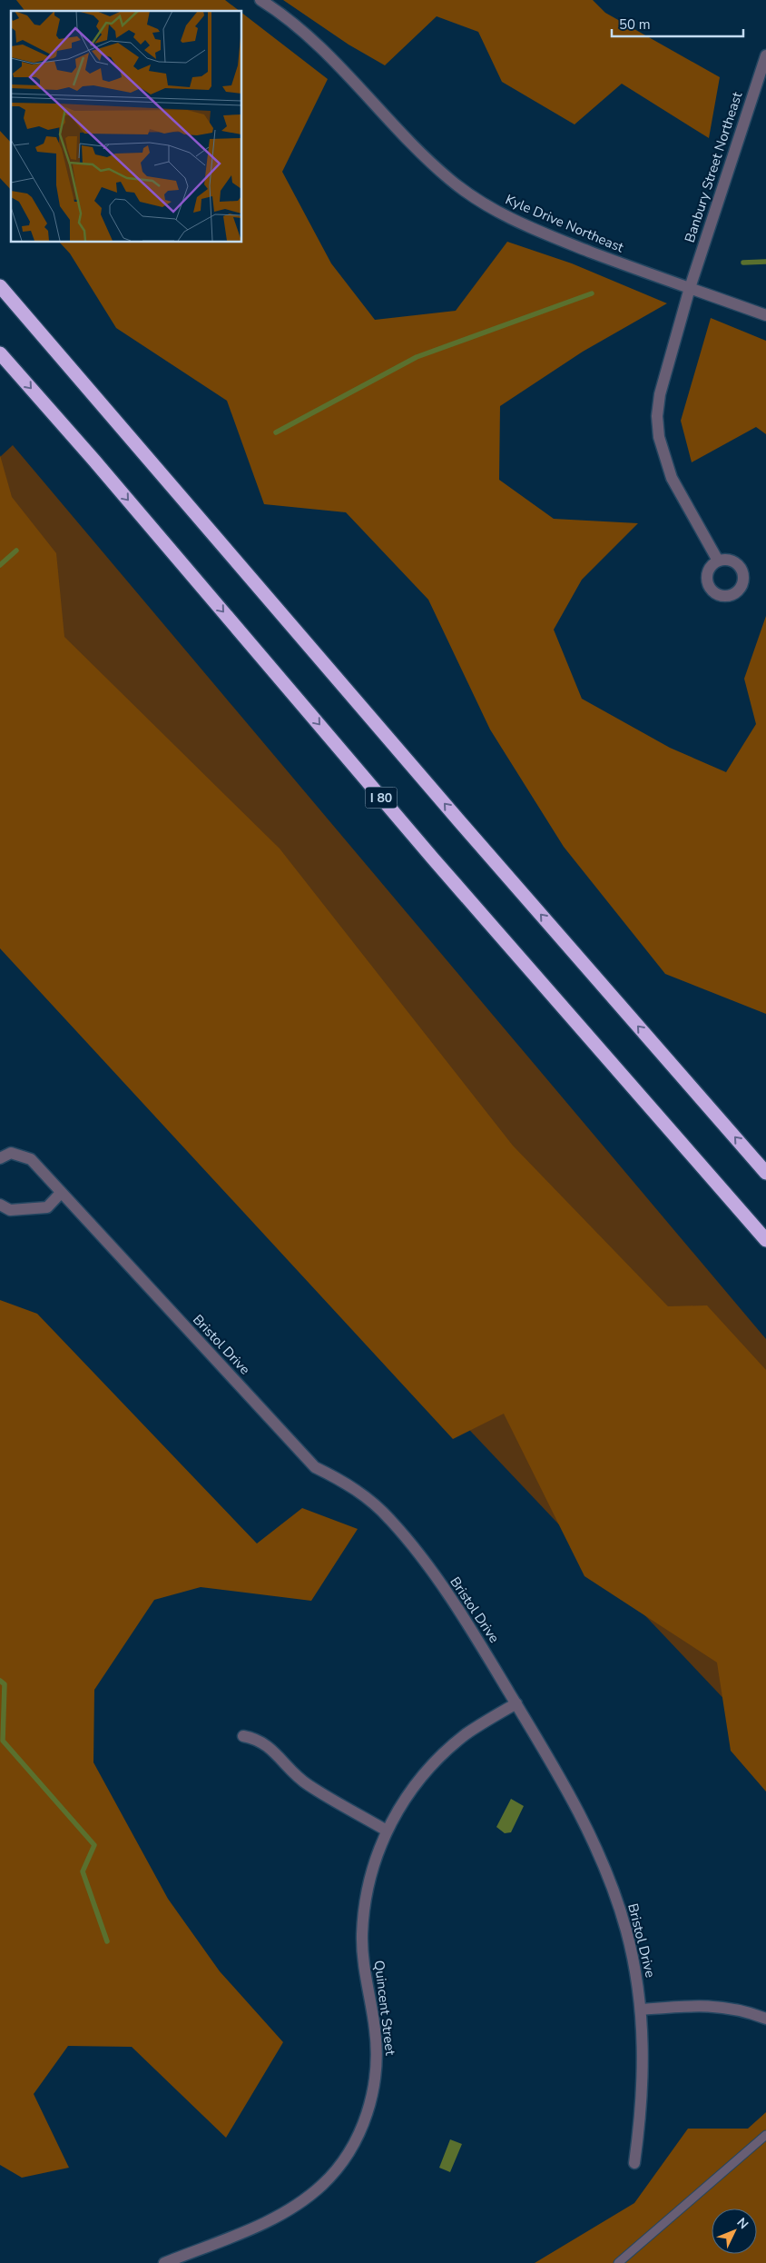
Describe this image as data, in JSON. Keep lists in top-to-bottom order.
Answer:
{
  "streets": {
    "highway": ["I 80"],
    "street": [
      "Banbury Street Northeast",
      "Kyle Drive Northeast",
      "Bristol Drive",
      "Quincent Street"
    ]
  },
  "crossings": [
    ["Banbury Street Northeast", "Kyle Drive Northeast"],
    ["Bristol Drive", "Quincent Street"]
  ],
  "scale_bar": "50 m",
  "north": "top right"
}
